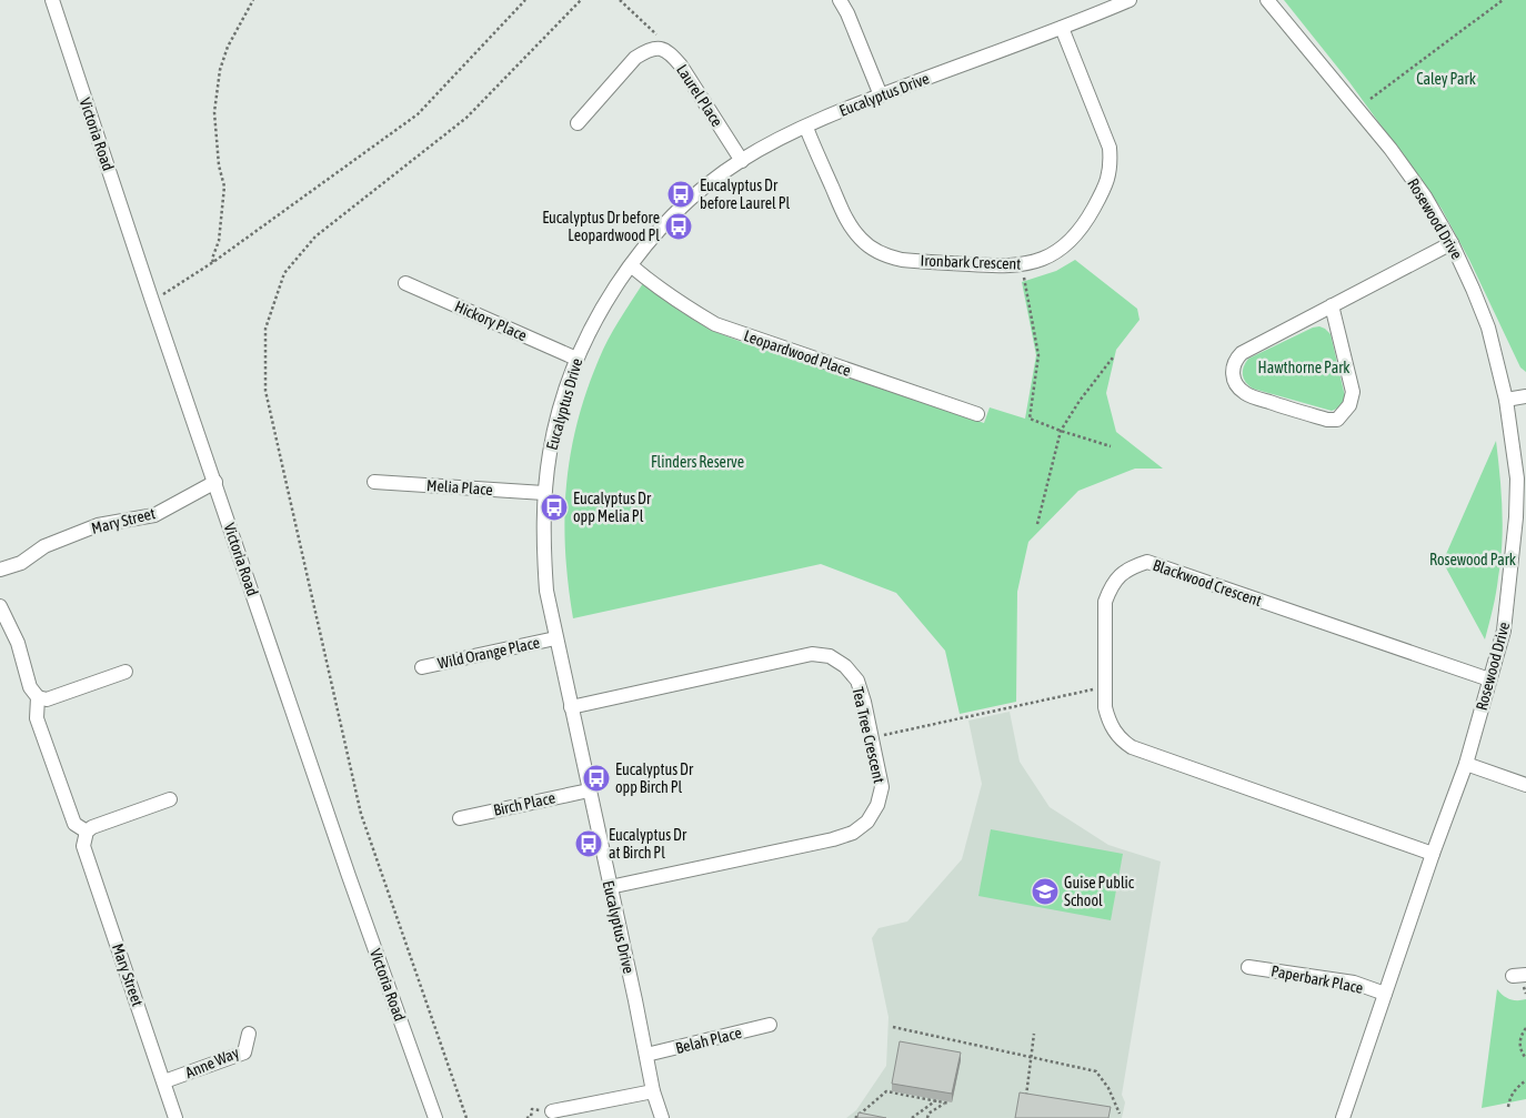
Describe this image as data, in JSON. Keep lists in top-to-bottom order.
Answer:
{
  "streets": {
    "street": [
      "Eucalyptus Drive",
      "Laurel Place",
      "Victoria Road",
      "Rosewood Drive",
      "Ironbark Crescent",
      "Hickory Place",
      "Leopardwood Place",
      "Melia Place",
      "Mary Street",
      "Blackwood Crescent",
      "Wild Orange Place",
      "Tea Tree Crescent",
      "Birch Place",
      "Paperbark Place",
      "Belah Place",
      "Anne Way"
    ]
  },
  "crossings": [
    ["Eucalyptus Drive", "Laurel Place"],
    ["Eucalyptus Drive", "Ironbark Crescent"],
    ["Eucalyptus Drive", "Hickory Place"],
    ["Eucalyptus Drive", "Leopardwood Place"],
    ["Eucalyptus Drive", "Melia Place"],
    ["Eucalyptus Drive", "Wild Orange Place"],
    ["Eucalyptus Drive", "Tea Tree Crescent"],
    ["Eucalyptus Drive", "Birch Place"],
    ["Eucalyptus Drive", "Belah Place"],
    ["Victoria Road", "Mary Street"],
    ["Rosewood Drive", "Blackwood Crescent"],
    ["Rosewood Drive", "Paperbark Place"],
    ["Mary Street", "Anne Way"]
  ],
  "parks": [
    "Caley Park",
    "Hawthorne Park",
    "Flinders Reserve",
    "Rosewood Park"
  ],
  "places": {
    "bus stop": [
      "Eucalyptus Dr before Laurel Pl",
      "Eucalyptus Dr before Leopardwood Pl",
      "Eucalyptus Dr opp Melia Pl",
      "Eucalyptus Dr opp Birch Pl",
      "Eucalyptus Dr at Birch Pl"
    ],
    "school or university": ["Guise Public School"]
  }
}
